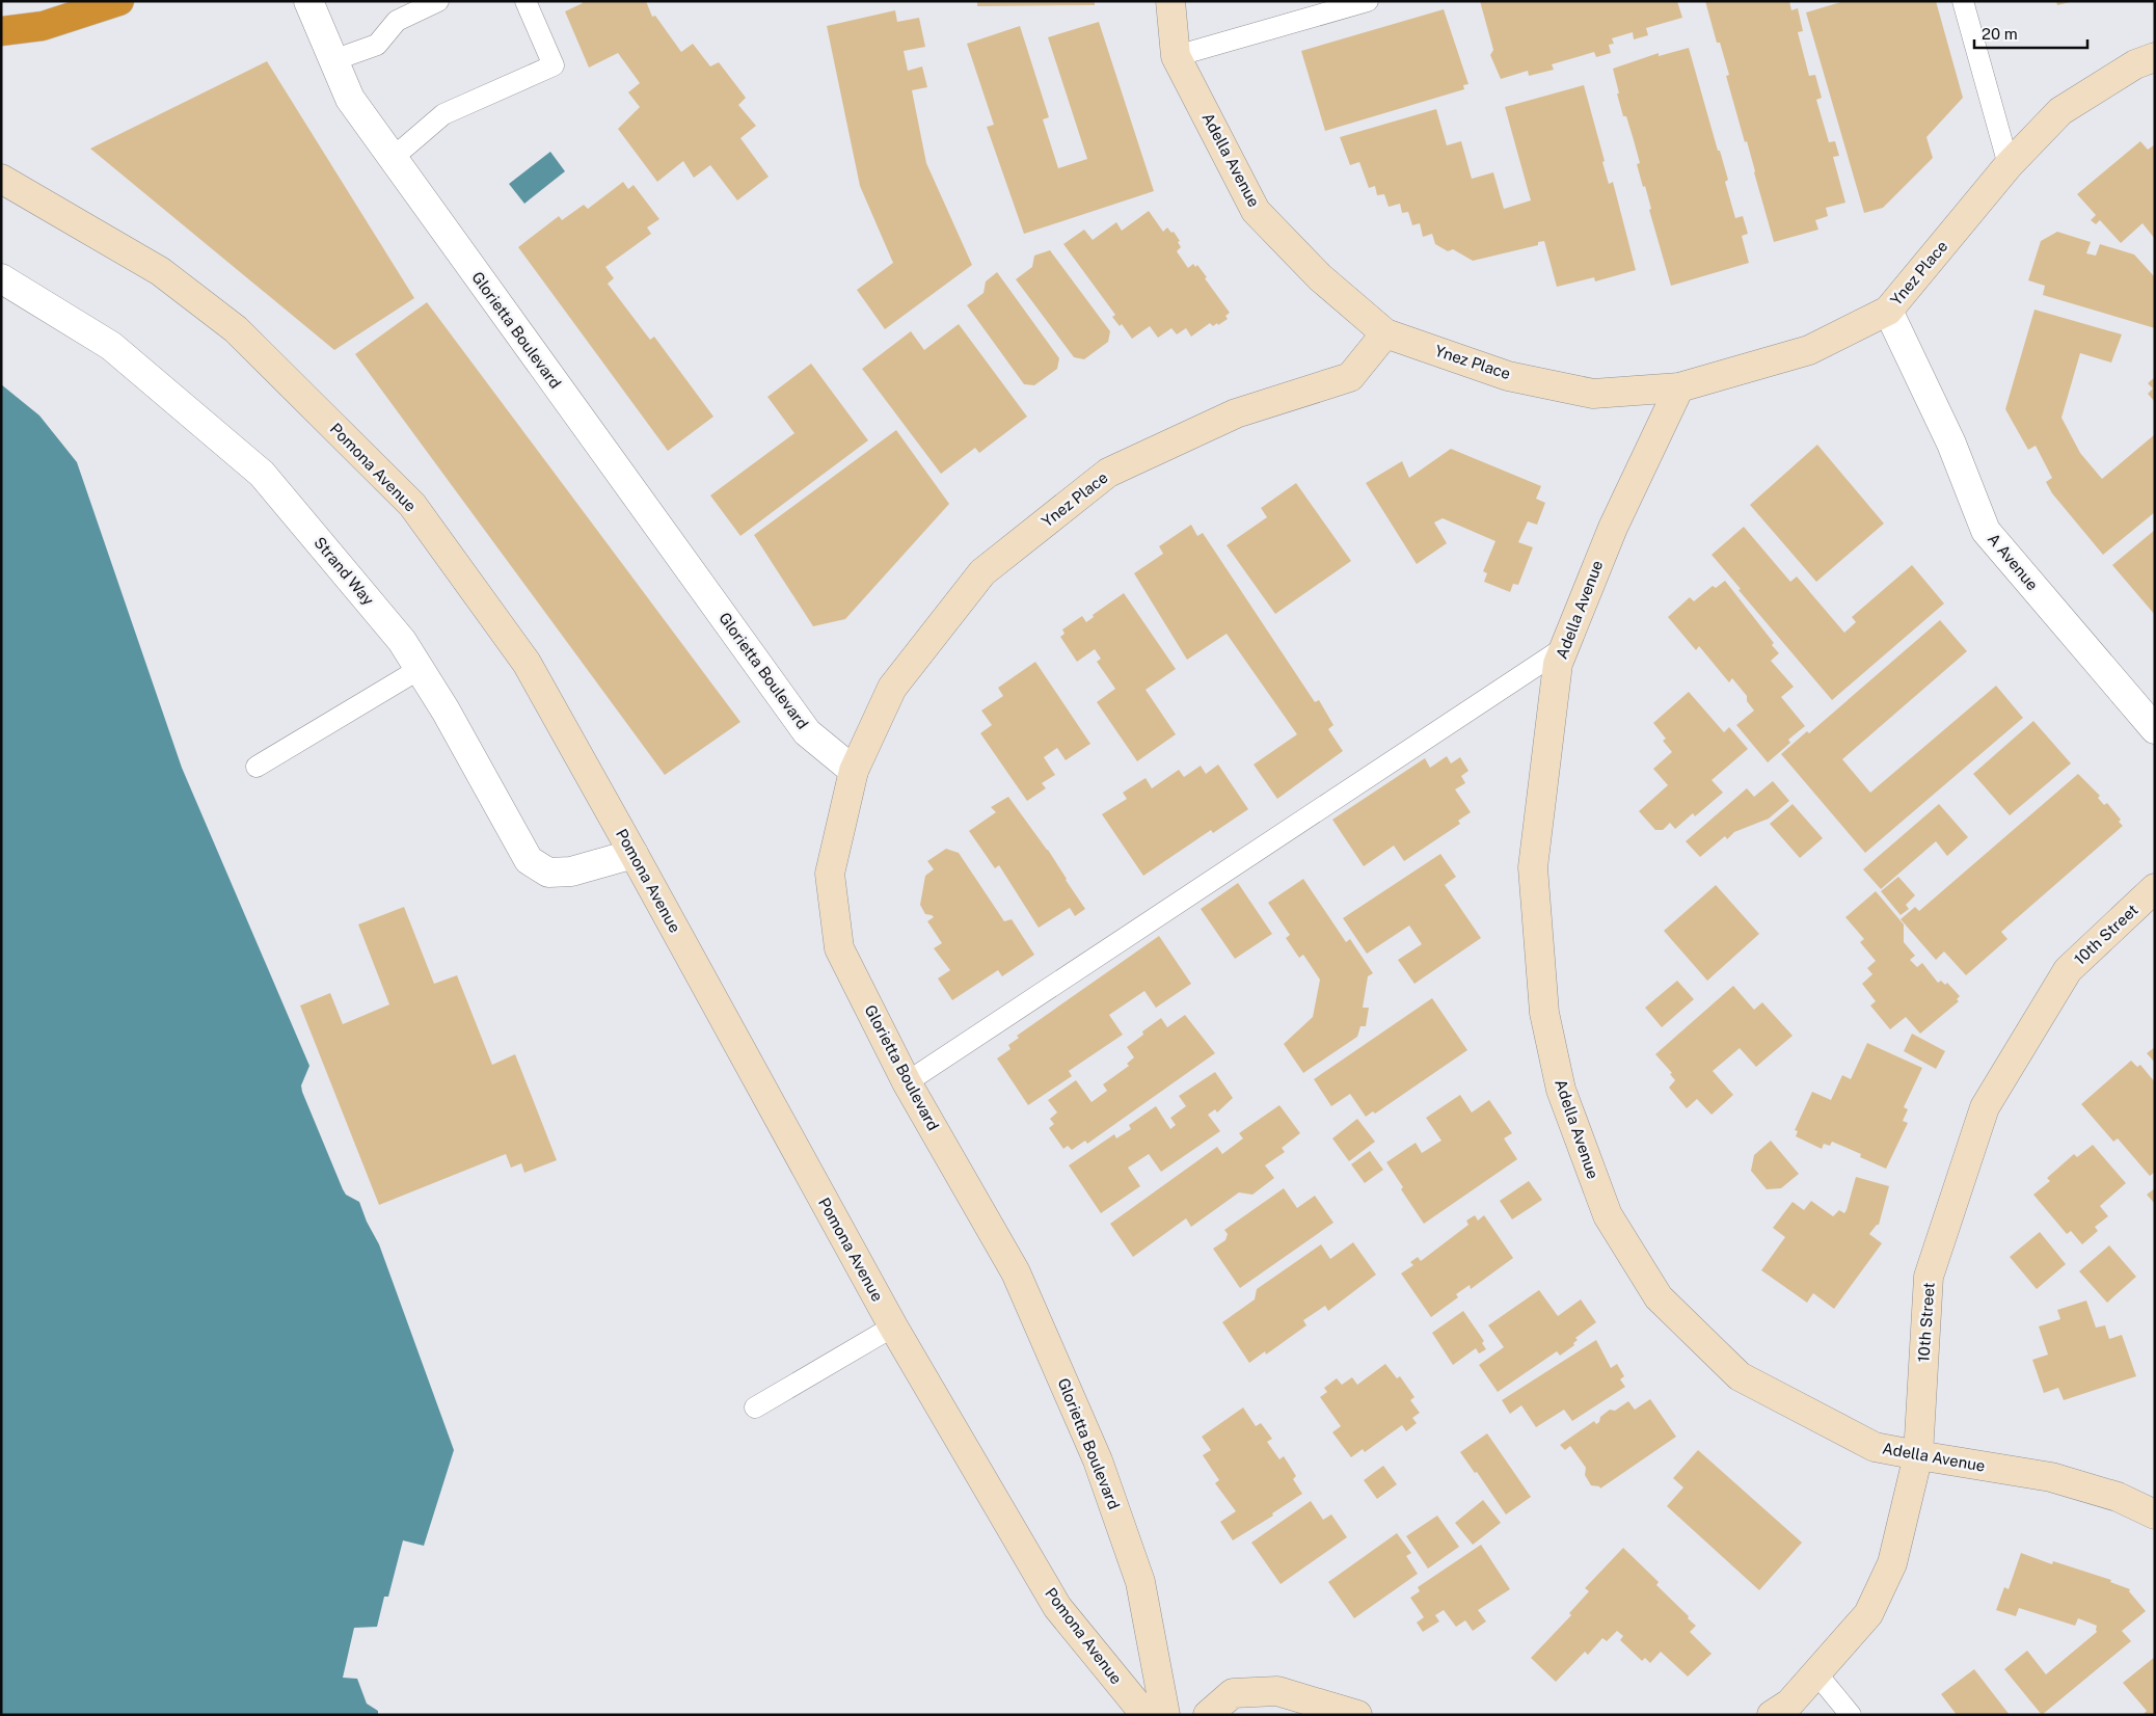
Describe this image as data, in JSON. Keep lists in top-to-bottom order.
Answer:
{
  "streets": {
    "street": [
      "Adella Avenue",
      "Ynez Place",
      "Glorietta Boulevard",
      "Pomona Avenue",
      "A Avenue",
      "Strand Way",
      "10th Street"
    ]
  },
  "crossings": [
    ["Adella Avenue", "Ynez Place"],
    ["Adella Avenue", "10th Street"],
    ["Ynez Place", "Glorietta Boulevard"],
    ["Ynez Place", "A Avenue"],
    ["Pomona Avenue", "Strand Way"]
  ],
  "scale_bar": "20 m"
}
